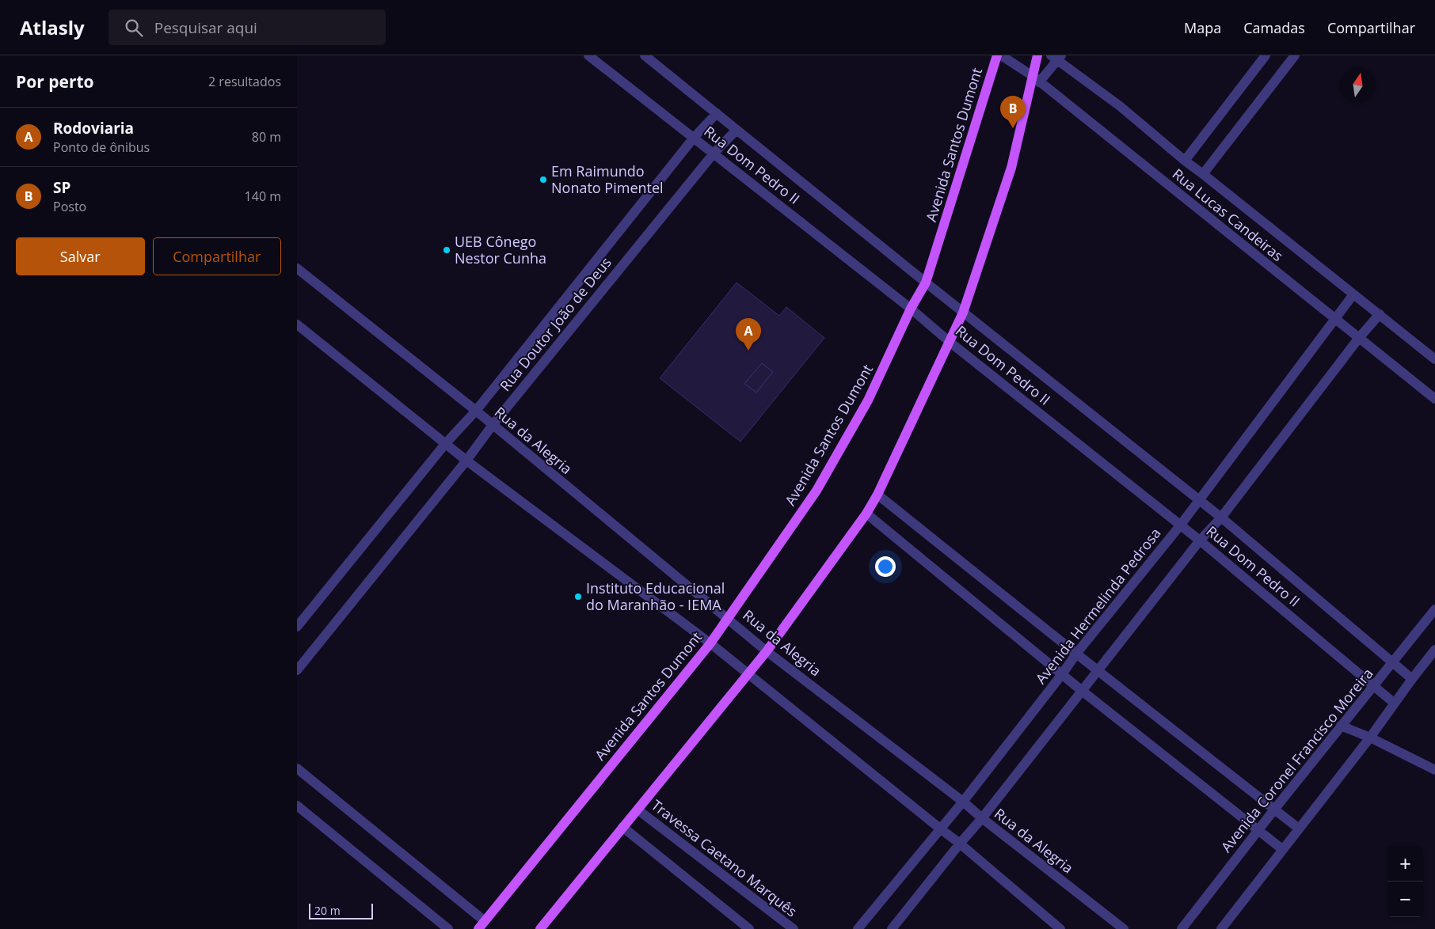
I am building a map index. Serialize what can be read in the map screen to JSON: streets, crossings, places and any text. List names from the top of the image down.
{
  "streets": {
    "main road": ["Avenida Santos Dumont"],
    "street": [
      "Rua Dom Pedro II",
      "Rua Lucas Candeiras",
      "Rua Doutor João de Deus",
      "Rua da Alegria",
      "Avenida Hermelinda Pedrosa",
      "Avenida Coronel Francisco Moreira",
      "Travessa Caetano Marquês"
    ]
  },
  "crossings": [
    ["Avenida Santos Dumont", "Rua Dom Pedro II"],
    ["Avenida Santos Dumont", "Rua da Alegria"],
    ["Rua Dom Pedro II", "Rua Doutor João de Deus"],
    ["Rua Dom Pedro II", "Avenida Hermelinda Pedrosa"],
    ["Rua Dom Pedro II", "Avenida Coronel Francisco Moreira"],
    ["Rua Lucas Candeiras", "Avenida Hermelinda Pedrosa"],
    ["Rua Doutor João de Deus", "Rua da Alegria"],
    ["Rua da Alegria", "Avenida Hermelinda Pedrosa"]
  ],
  "places": ["Em Raimundo Nonato Pimentel", "UEB Cônego Nestor Cunha", "Instituto Educacional do Maranhão - IEMA"],
  "scale_bar": "20 m",
  "north": "top",
  "page": {
    "header": "Atlasly",
    "search": "Pesquisar aqui",
    "nav": ["Mapa", "Camadas", "Compartilhar"],
    "heading": ["Por perto", "2 resultados"],
    "pins": ["B", "A"],
    "list": [
      {
        "mark": "A",
        "name": "Rodoviaria",
        "note": "Ponto de ônibus",
        "value": "80 m"
      },
      {
        "mark": "B",
        "name": "SP",
        "note": "Posto",
        "value": "140 m"
      }
    ],
    "buttons": ["Salvar", "Compartilhar"],
    "map_buttons": ["+", "−"],
    "scale": "20 m"
  }
}
